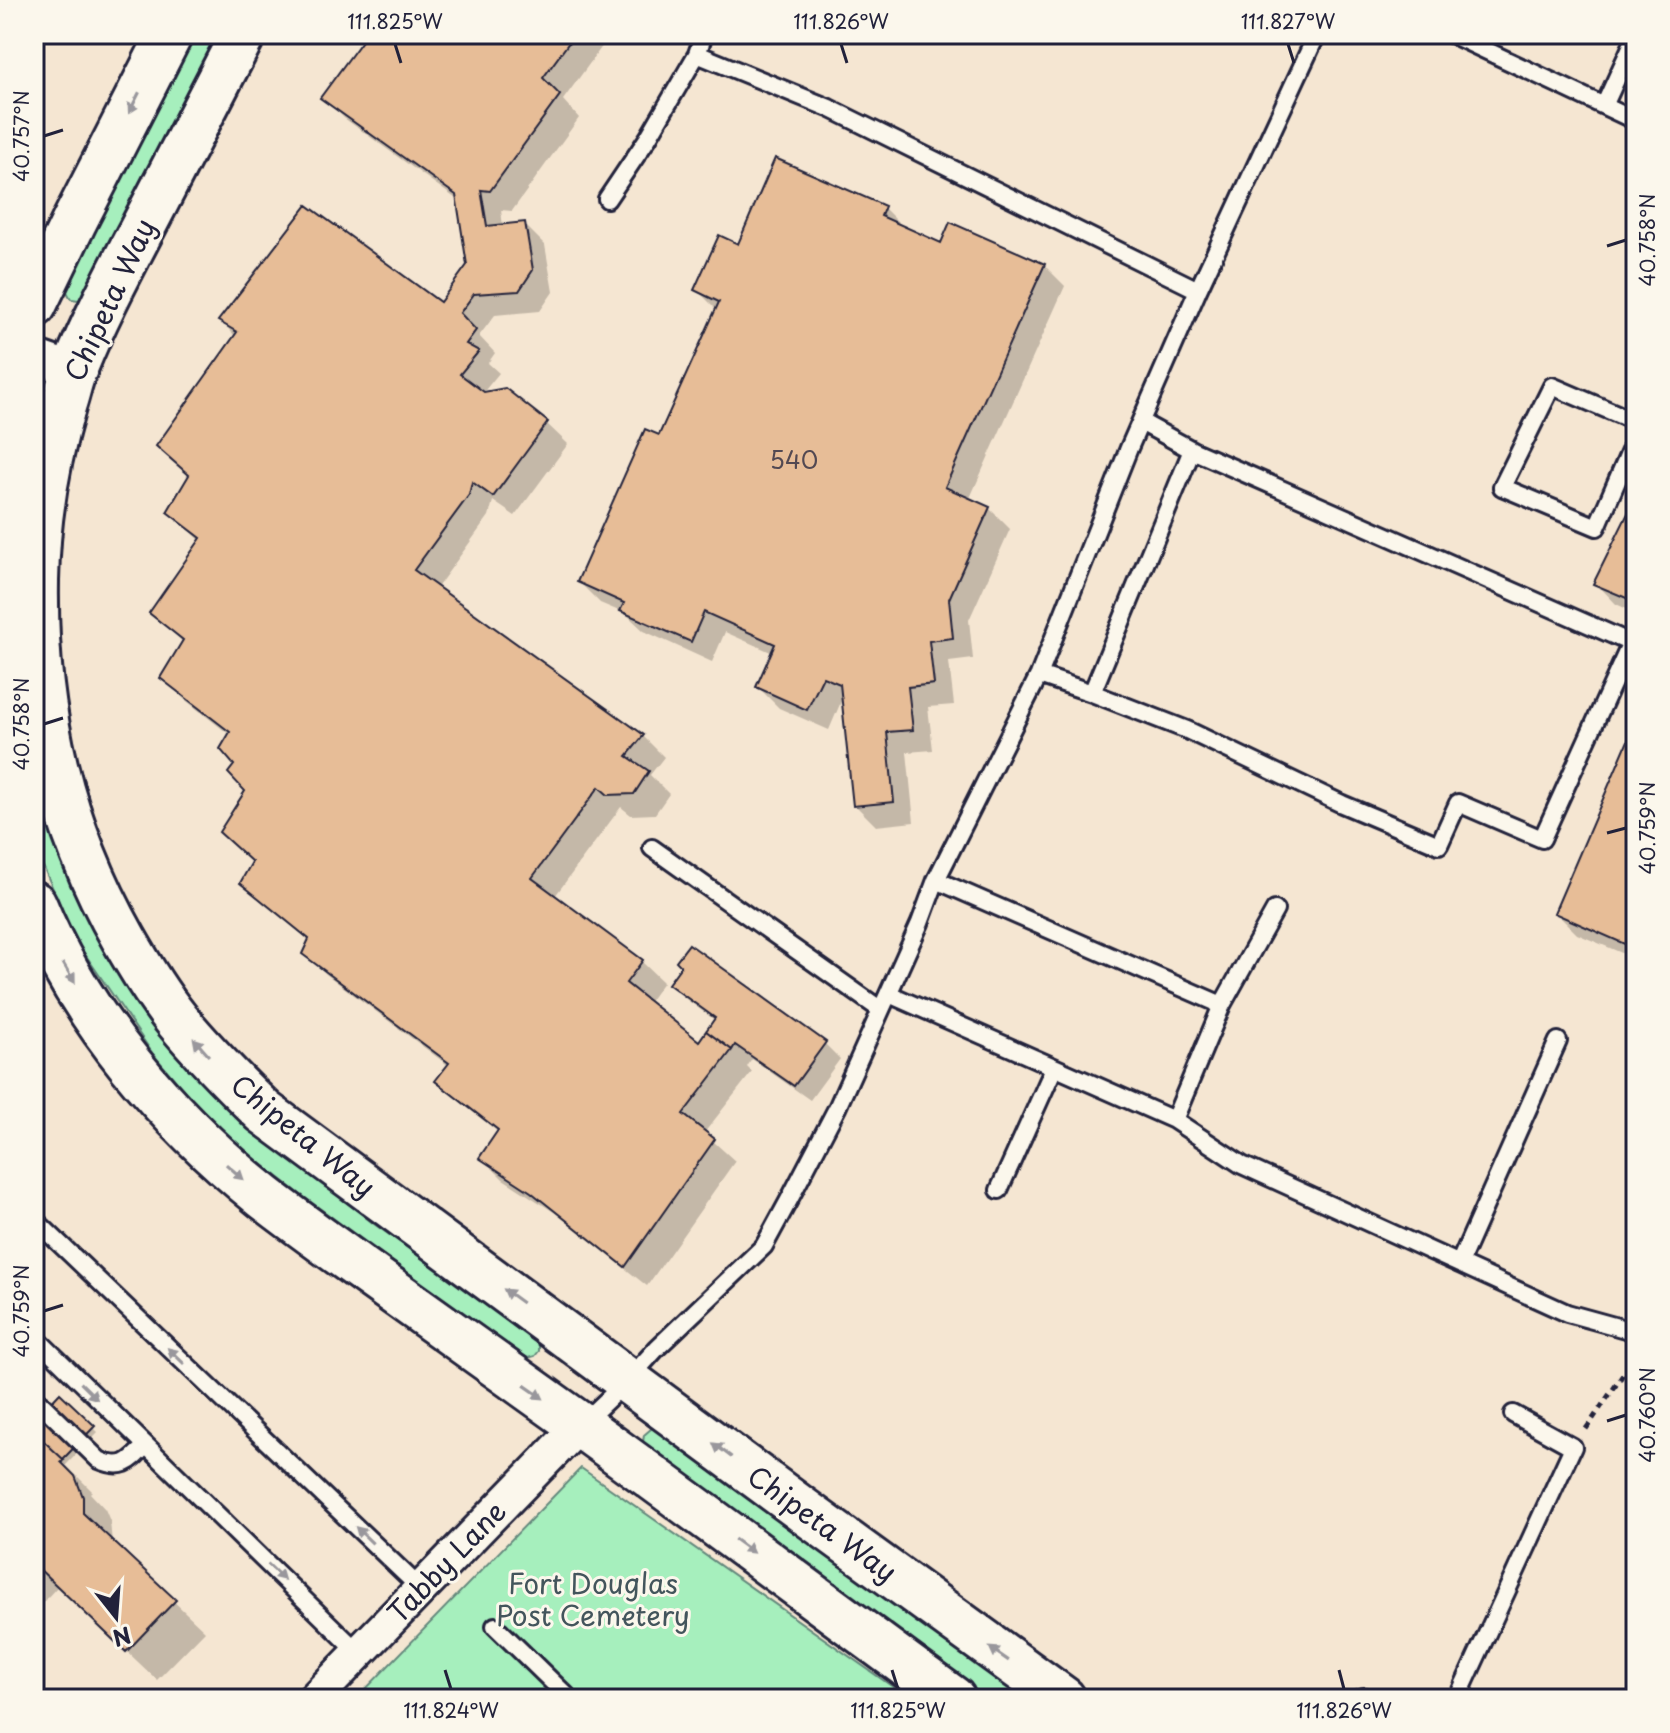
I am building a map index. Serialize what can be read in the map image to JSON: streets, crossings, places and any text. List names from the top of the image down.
{
  "streets": {
    "street": ["Chipeta Way", "Tabby Lane"]
  },
  "parks": ["Fort Douglas Post Cemetery"],
  "house_numbers": ["540"],
  "north": "bottom",
  "coordinates": [
    "111.825°W",
    "111.826°W",
    "111.827°W",
    "40.757°N",
    "40.758°N",
    "40.759°N",
    "40.760°N",
    "111.824°W"
  ]
}
